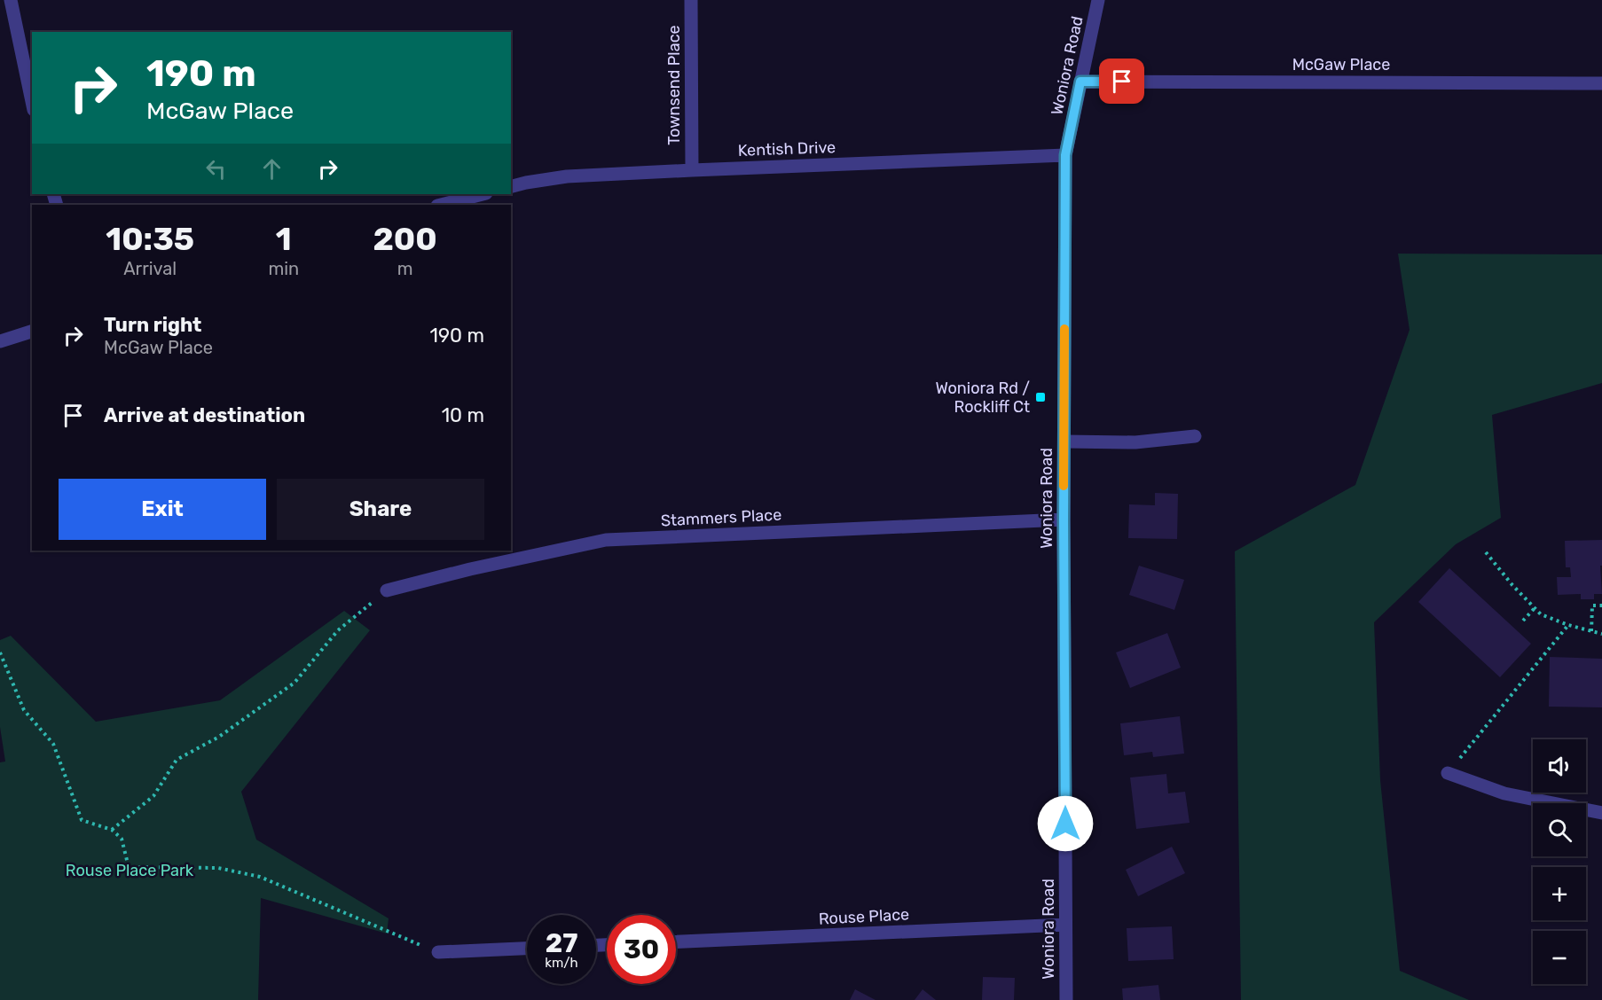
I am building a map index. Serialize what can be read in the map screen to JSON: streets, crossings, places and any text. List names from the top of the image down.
{
  "streets": {
    "street": [
      "McGaw Place",
      "Woniora Road",
      "Townsend Place",
      "Kentish Drive",
      "Stammers Place",
      "Rouse Place"
    ]
  },
  "crossings": [
    ["McGaw Place", "Woniora Road"],
    ["Woniora Road", "Kentish Drive"],
    ["Woniora Road", "Stammers Place"],
    ["Woniora Road", "Rouse Place"],
    ["Townsend Place", "Kentish Drive"]
  ],
  "parks": ["Rouse Place Park"],
  "places": {
    "transit": ["Woniora Rd / Rockliff Ct"]
  },
  "page": {
    "turn": ["190 m", "McGaw Place"],
    "eta": [
      "10:35",
      "Arrival",
      "1",
      "min",
      "200",
      "m"
    ],
    "list": [
      {
        "name": "Turn right",
        "note": "McGaw Place",
        "value": "190 m"
      },
      {
        "name": "Arrive at destination",
        "value": "10 m"
      }
    ],
    "buttons": ["Exit", "Share"],
    "map_buttons": ["+", "−"],
    "speed": "27 km/h",
    "limit": "30"
  }
}
